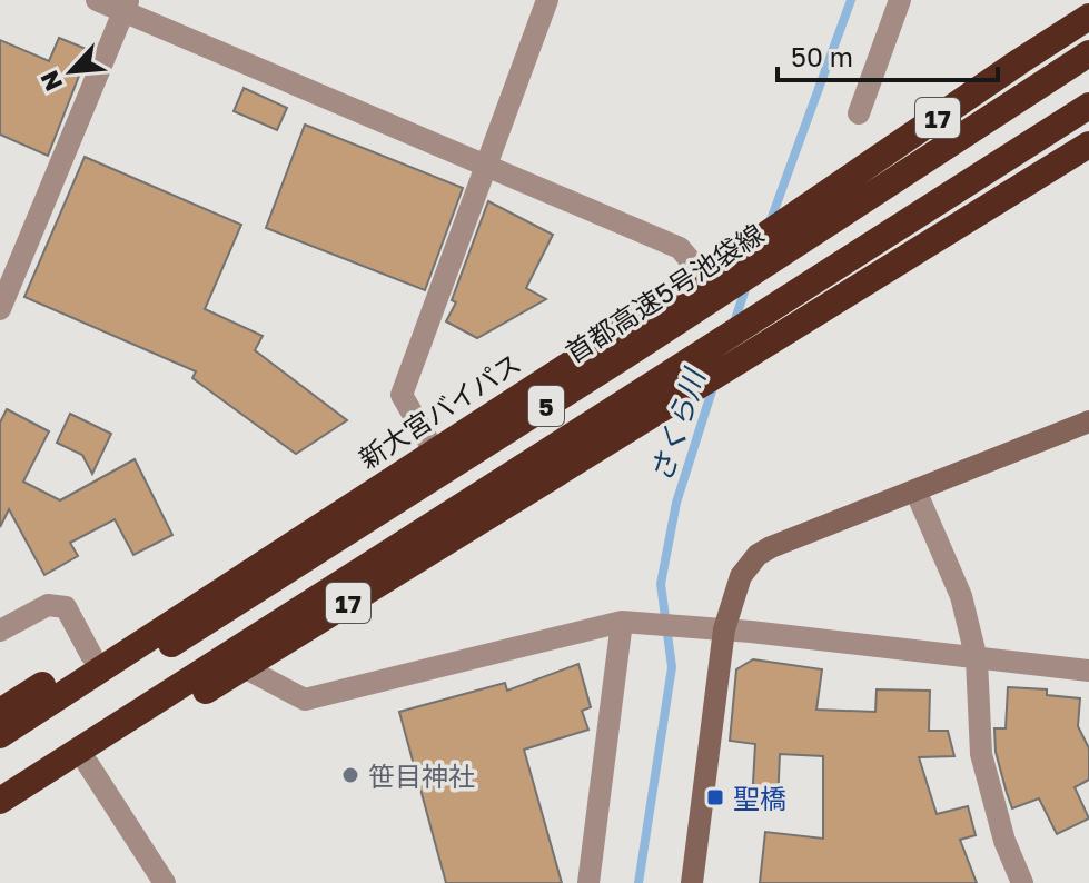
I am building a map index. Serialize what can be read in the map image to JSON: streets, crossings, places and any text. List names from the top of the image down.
{
  "streets": {
    "highway": [
      "17",
      "首都高速5号池袋線",
      "5",
      "新大宮バイパス"
    ]
  },
  "crossings": [
    ["17", "新大宮バイパス"]
  ],
  "water": ["さくら川"],
  "places": {
    "other": ["笹目神社"],
    "transit": ["聖橋"]
  },
  "scale_bar": "50 m",
  "north": "bottom left"
}
